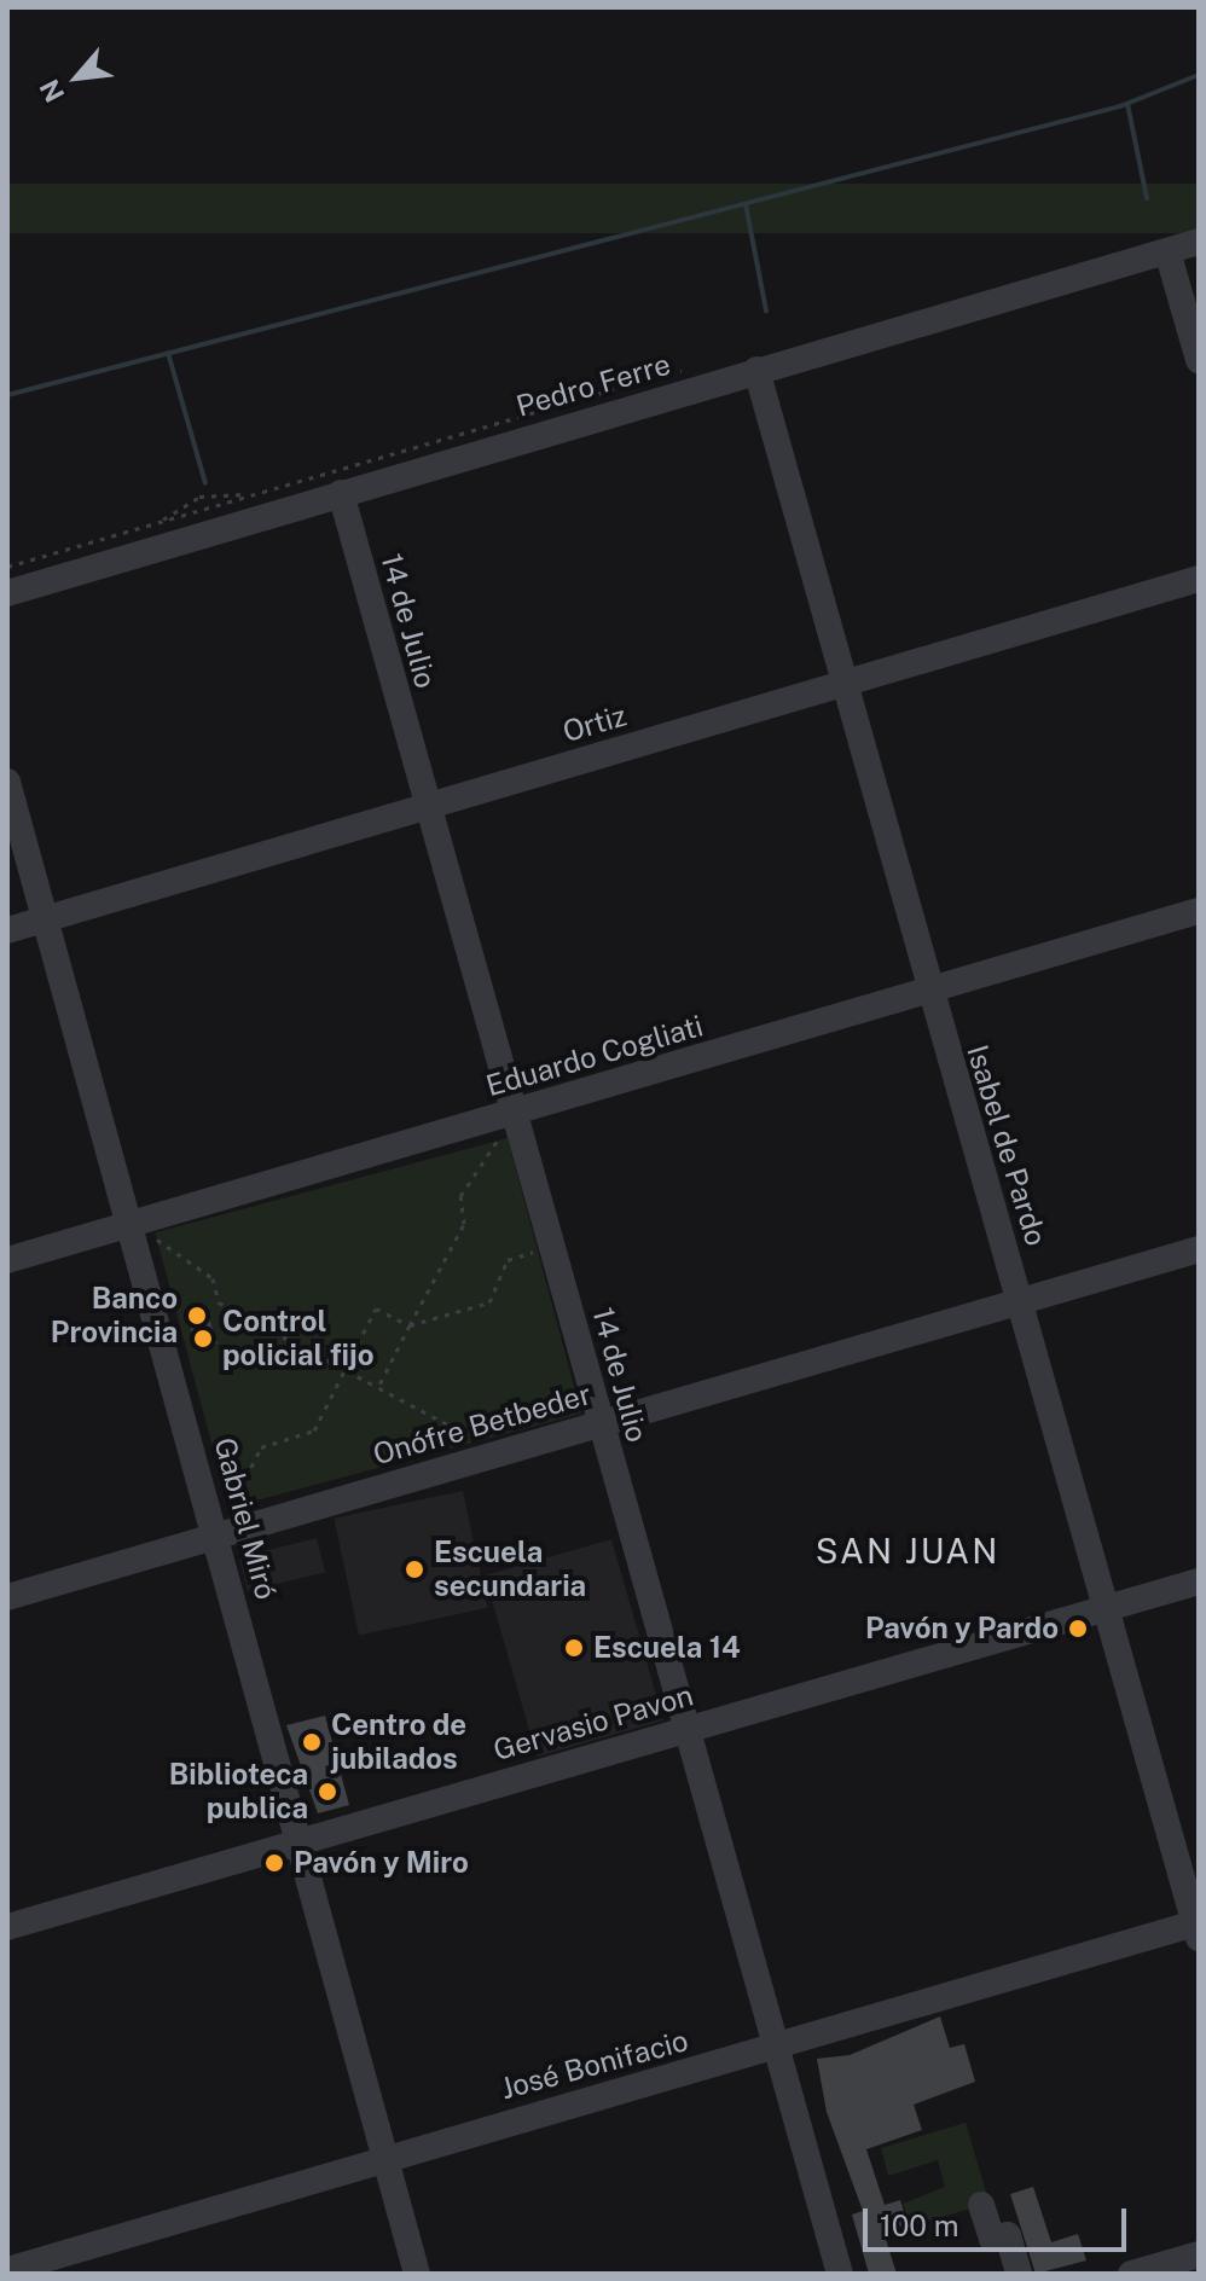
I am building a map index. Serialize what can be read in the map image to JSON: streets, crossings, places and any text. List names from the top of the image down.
{
  "streets": {
    "street": [
      "Pedro Ferre",
      "14 de Julio",
      "Ortiz",
      "Eduardo Cogliati",
      "Isabel de Pardo",
      "Onófre Betbeder",
      "Gabriel Miró",
      "Gervasio Pavon",
      "José Bonifacio"
    ]
  },
  "crossings": [
    ["Pedro Ferre", "14 de Julio"],
    ["Pedro Ferre", "Isabel de Pardo"],
    ["14 de Julio", "Ortiz"],
    ["14 de Julio", "Eduardo Cogliati"],
    ["14 de Julio", "Onófre Betbeder"],
    ["14 de Julio", "Gervasio Pavon"],
    ["14 de Julio", "José Bonifacio"],
    ["Ortiz", "Isabel de Pardo"],
    ["Ortiz", "Gabriel Miró"],
    ["Eduardo Cogliati", "Isabel de Pardo"],
    ["Eduardo Cogliati", "Gabriel Miró"],
    ["Isabel de Pardo", "Onófre Betbeder"],
    ["Isabel de Pardo", "Gervasio Pavon"],
    ["Isabel de Pardo", "José Bonifacio"],
    ["Onófre Betbeder", "Gabriel Miró"],
    ["Gabriel Miró", "Gervasio Pavon"],
    ["Gabriel Miró", "José Bonifacio"]
  ],
  "districts": ["SAN JUAN"],
  "places": [
    "Banco Provincia",
    "Control policial fijo",
    "Escuela secundaria",
    "Pavón y Pardo",
    "Escuela 14",
    "Centro de jubilados",
    "Biblioteca publica",
    "Pavón y Miro"
  ],
  "scale_bar": "100 m",
  "north": "bottom left"
}
